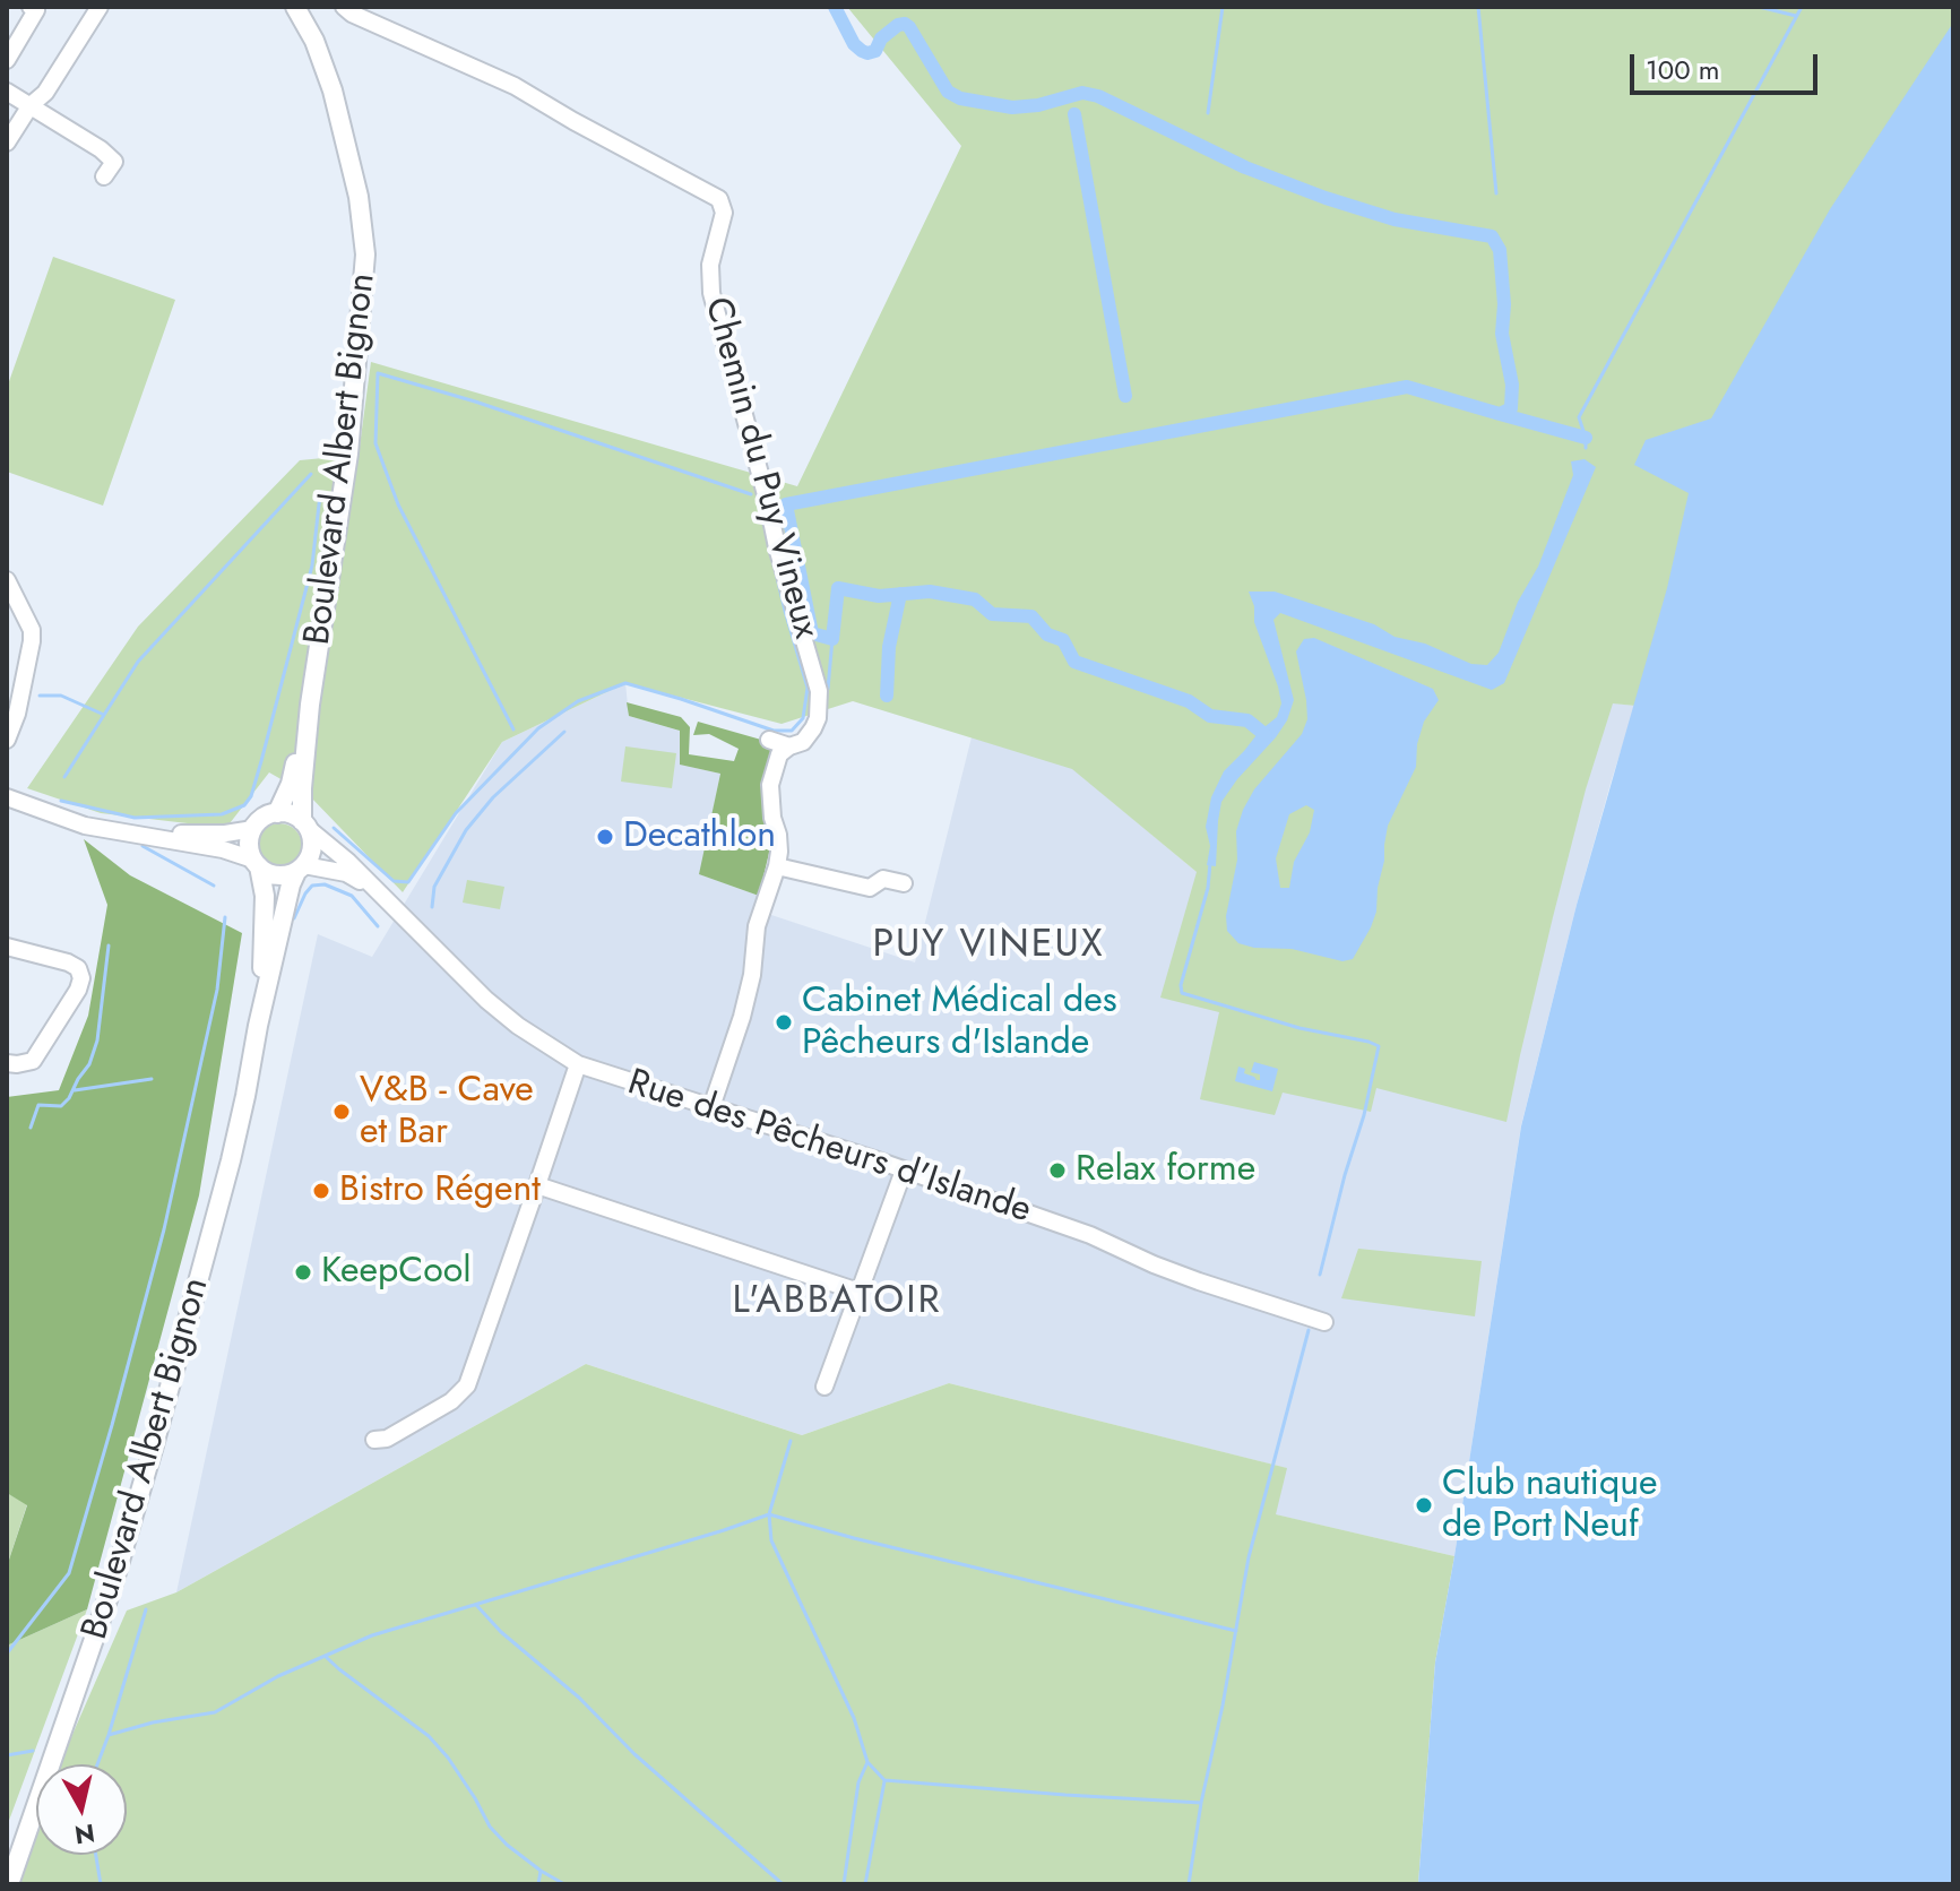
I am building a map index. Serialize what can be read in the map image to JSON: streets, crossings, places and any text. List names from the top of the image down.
{
  "streets": {
    "main road": ["Boulevard Albert Bignon"],
    "street": ["Chemin du Puy Vineux", "Rue des Pêcheurs d'Islande"]
  },
  "crossings": [
    ["Boulevard Albert Bignon", "Rue des Pêcheurs d'Islande"]
  ],
  "districts": ["PUY VINEUX", "L'ABBATOIR"],
  "places": [
    "Decathlon",
    "Cabinet Médical des Pêcheurs d'Islande",
    "V&B - Cave et Bar",
    "Relax forme",
    "Bistro Régent",
    "KeepCool",
    "Club nautique de Port Neuf"
  ],
  "scale_bar": "100 m",
  "north": "bottom"
}
